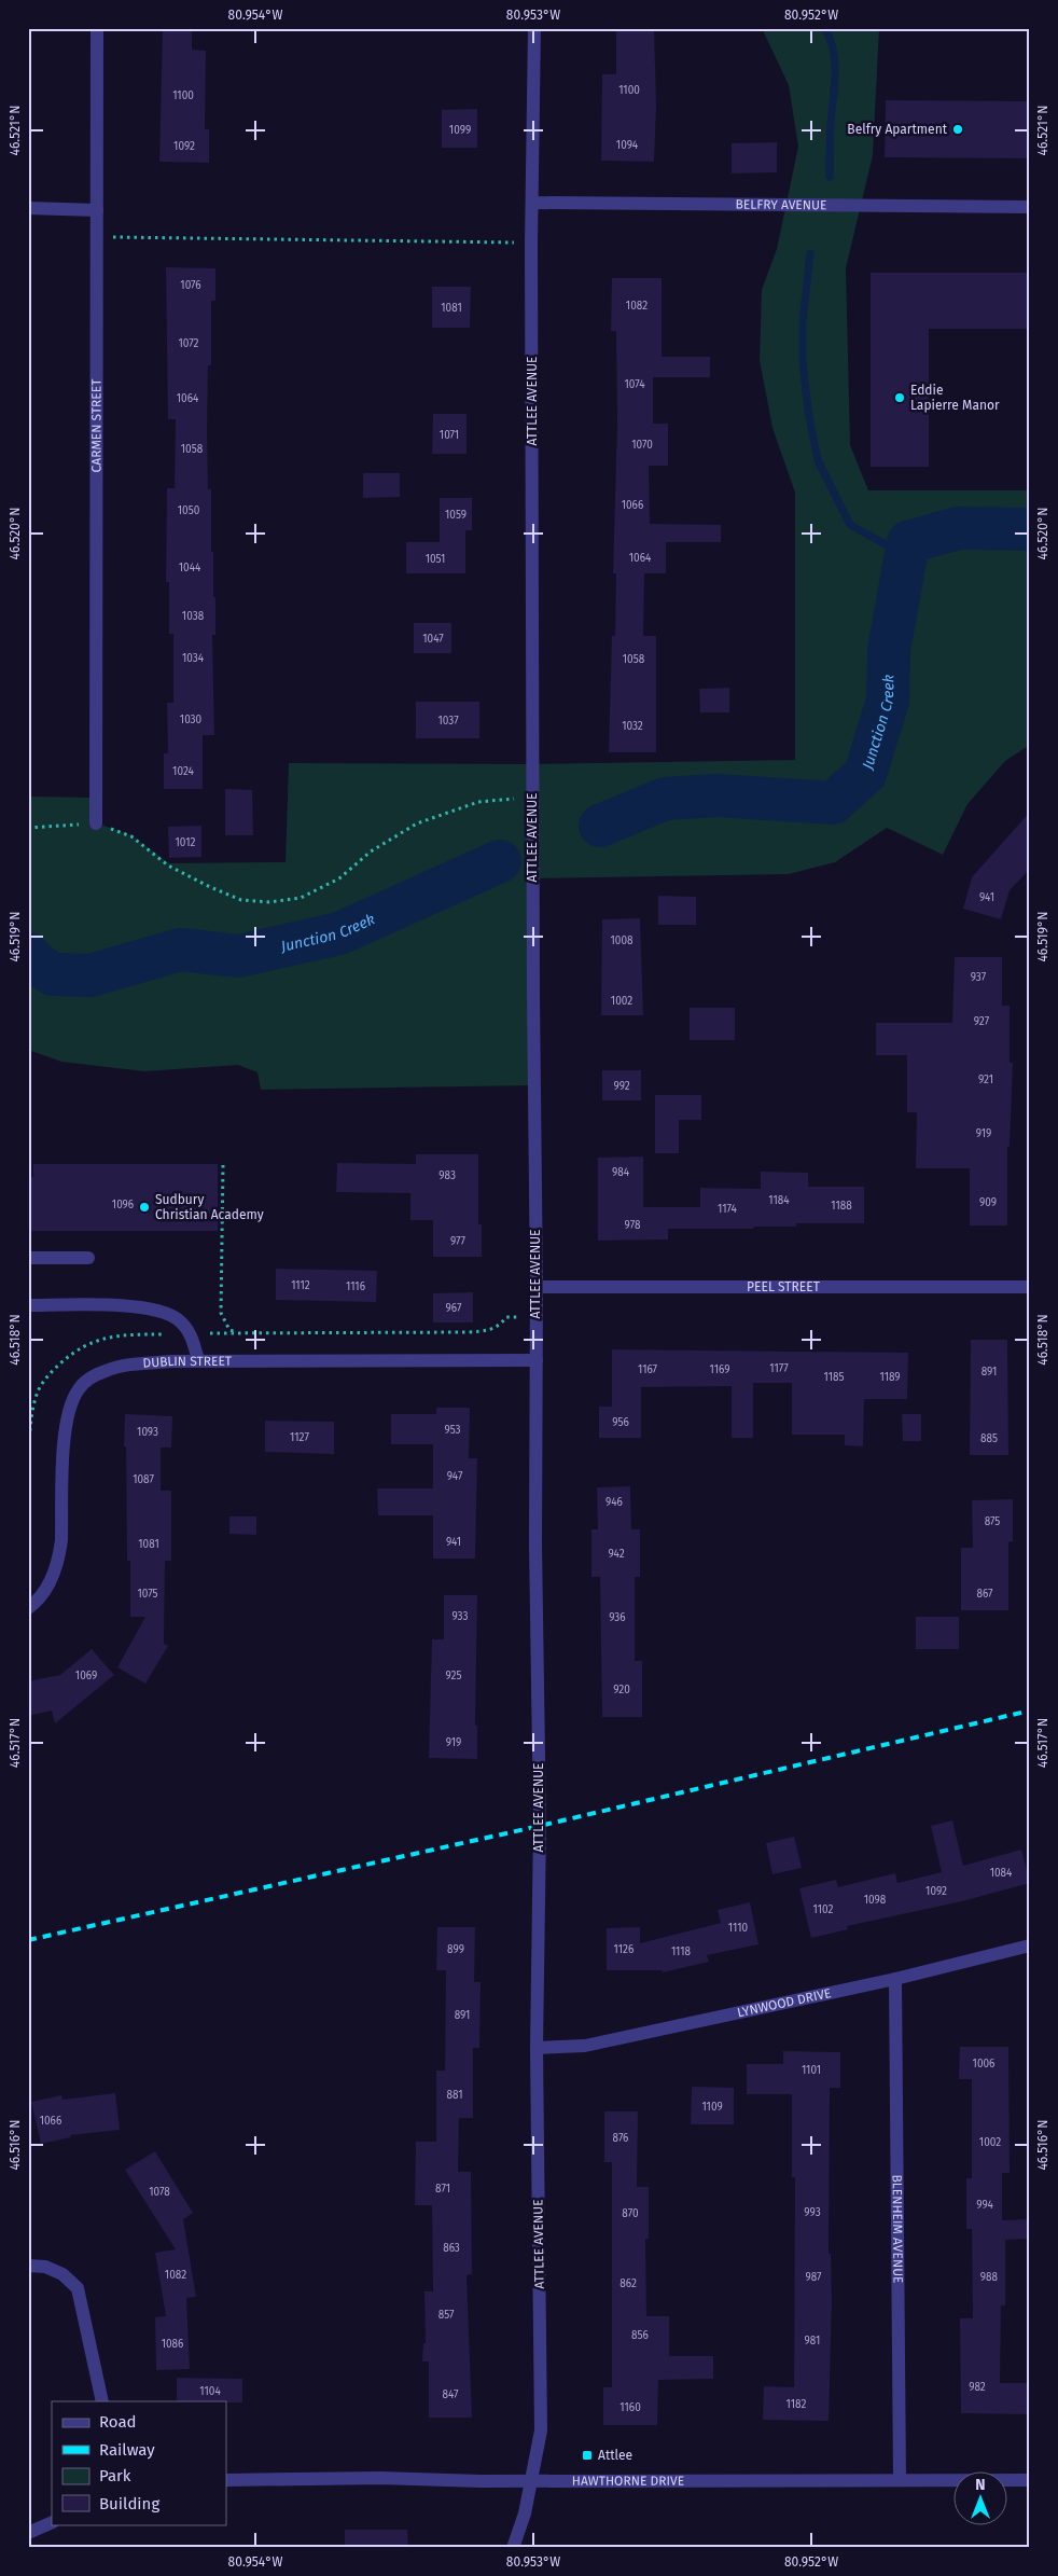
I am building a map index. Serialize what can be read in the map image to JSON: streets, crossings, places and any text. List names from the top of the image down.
{
  "streets": {
    "street": [
      "BELFRY AVENUE",
      "ATTLEE AVENUE",
      "CARMEN STREET",
      "PEEL STREET",
      "DUBLIN STREET",
      "LYNWOOD DRIVE",
      "BLENHEIM AVENUE",
      "HAWTHORNE DRIVE"
    ]
  },
  "crossings": [
    ["BELFRY AVENUE", "ATTLEE AVENUE"],
    ["ATTLEE AVENUE", "PEEL STREET"],
    ["ATTLEE AVENUE", "DUBLIN STREET"],
    ["ATTLEE AVENUE", "LYNWOOD DRIVE"],
    ["ATTLEE AVENUE", "HAWTHORNE DRIVE"],
    ["LYNWOOD DRIVE", "BLENHEIM AVENUE"],
    ["BLENHEIM AVENUE", "HAWTHORNE DRIVE"]
  ],
  "water": ["Junction Creek"],
  "places": {
    "other": ["Belfry Apartment", "Eddie Lapierre Manor", "Sudbury Christian Academy"],
    "transit": ["Attlee"]
  },
  "house_numbers": [
    "1100",
    "1100",
    "1099",
    "1094",
    "1092",
    "1076",
    "1082",
    "1081",
    "1072",
    "1074",
    "1064",
    "1071",
    "1070",
    "1058",
    "1066",
    "1050",
    "1059",
    "1064",
    "1051",
    "1044",
    "1038",
    "1047",
    "1034",
    "1058",
    "1030",
    "1037",
    "1032",
    "1024",
    "1012",
    "941",
    "1008",
    "937",
    "1002",
    "927",
    "921",
    "992",
    "919",
    "984",
    "983",
    "1184",
    "909",
    "1096",
    "1188",
    "1174",
    "978",
    "977",
    "1112",
    "1116",
    "967",
    "1177",
    "1167",
    "1169",
    "891",
    "1185",
    "1189",
    "956",
    "953",
    "1093",
    "1127",
    "885",
    "947",
    "1087",
    "946",
    "875",
    "941",
    "1081",
    "942",
    "1075",
    "867",
    "933",
    "936",
    "1069",
    "925",
    "920",
    "919",
    "1084",
    "1092",
    "1098",
    "1102",
    "1110",
    "899",
    "1126",
    "1118",
    "891",
    "1006",
    "1101",
    "881",
    "1109",
    "1066",
    "876",
    "1002",
    "871",
    "1078",
    "994",
    "993",
    "870",
    "863",
    "1082",
    "987",
    "988",
    "862",
    "857",
    "856",
    "981",
    "1086",
    "982",
    "1104",
    "847",
    "1182",
    "1160"
  ],
  "legend": [
    "Road",
    "Railway",
    "Park",
    "Building"
  ],
  "north": "top",
  "coordinates": [
    "80.954°W",
    "80.953°W",
    "80.952°W",
    "46.521°N",
    "46.520°N",
    "46.519°N",
    "46.518°N",
    "46.517°N",
    "46.516°N"
  ]
}
